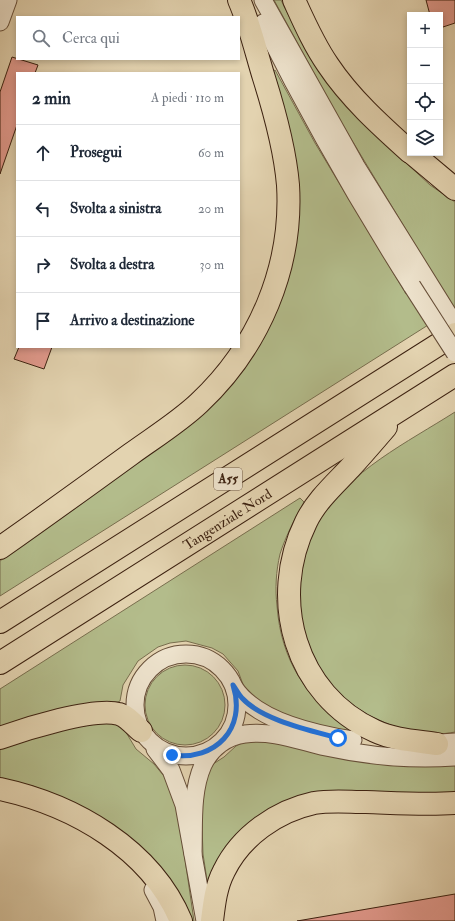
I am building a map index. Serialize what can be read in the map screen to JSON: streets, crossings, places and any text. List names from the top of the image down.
{
  "streets": {
    "highway": ["A55", "Tangenziale Nord"]
  },
  "page": {
    "map_buttons": ["+", "−"],
    "search": "Cerca qui",
    "heading": ["2 min", "A piedi · 110 m"],
    "list": [
      ["Prosegui", "60 m"],
      ["Svolta a sinistra", "20 m"],
      ["Svolta a destra", "30 m"],
      "Arrivo a destinazione"
    ]
  }
}
